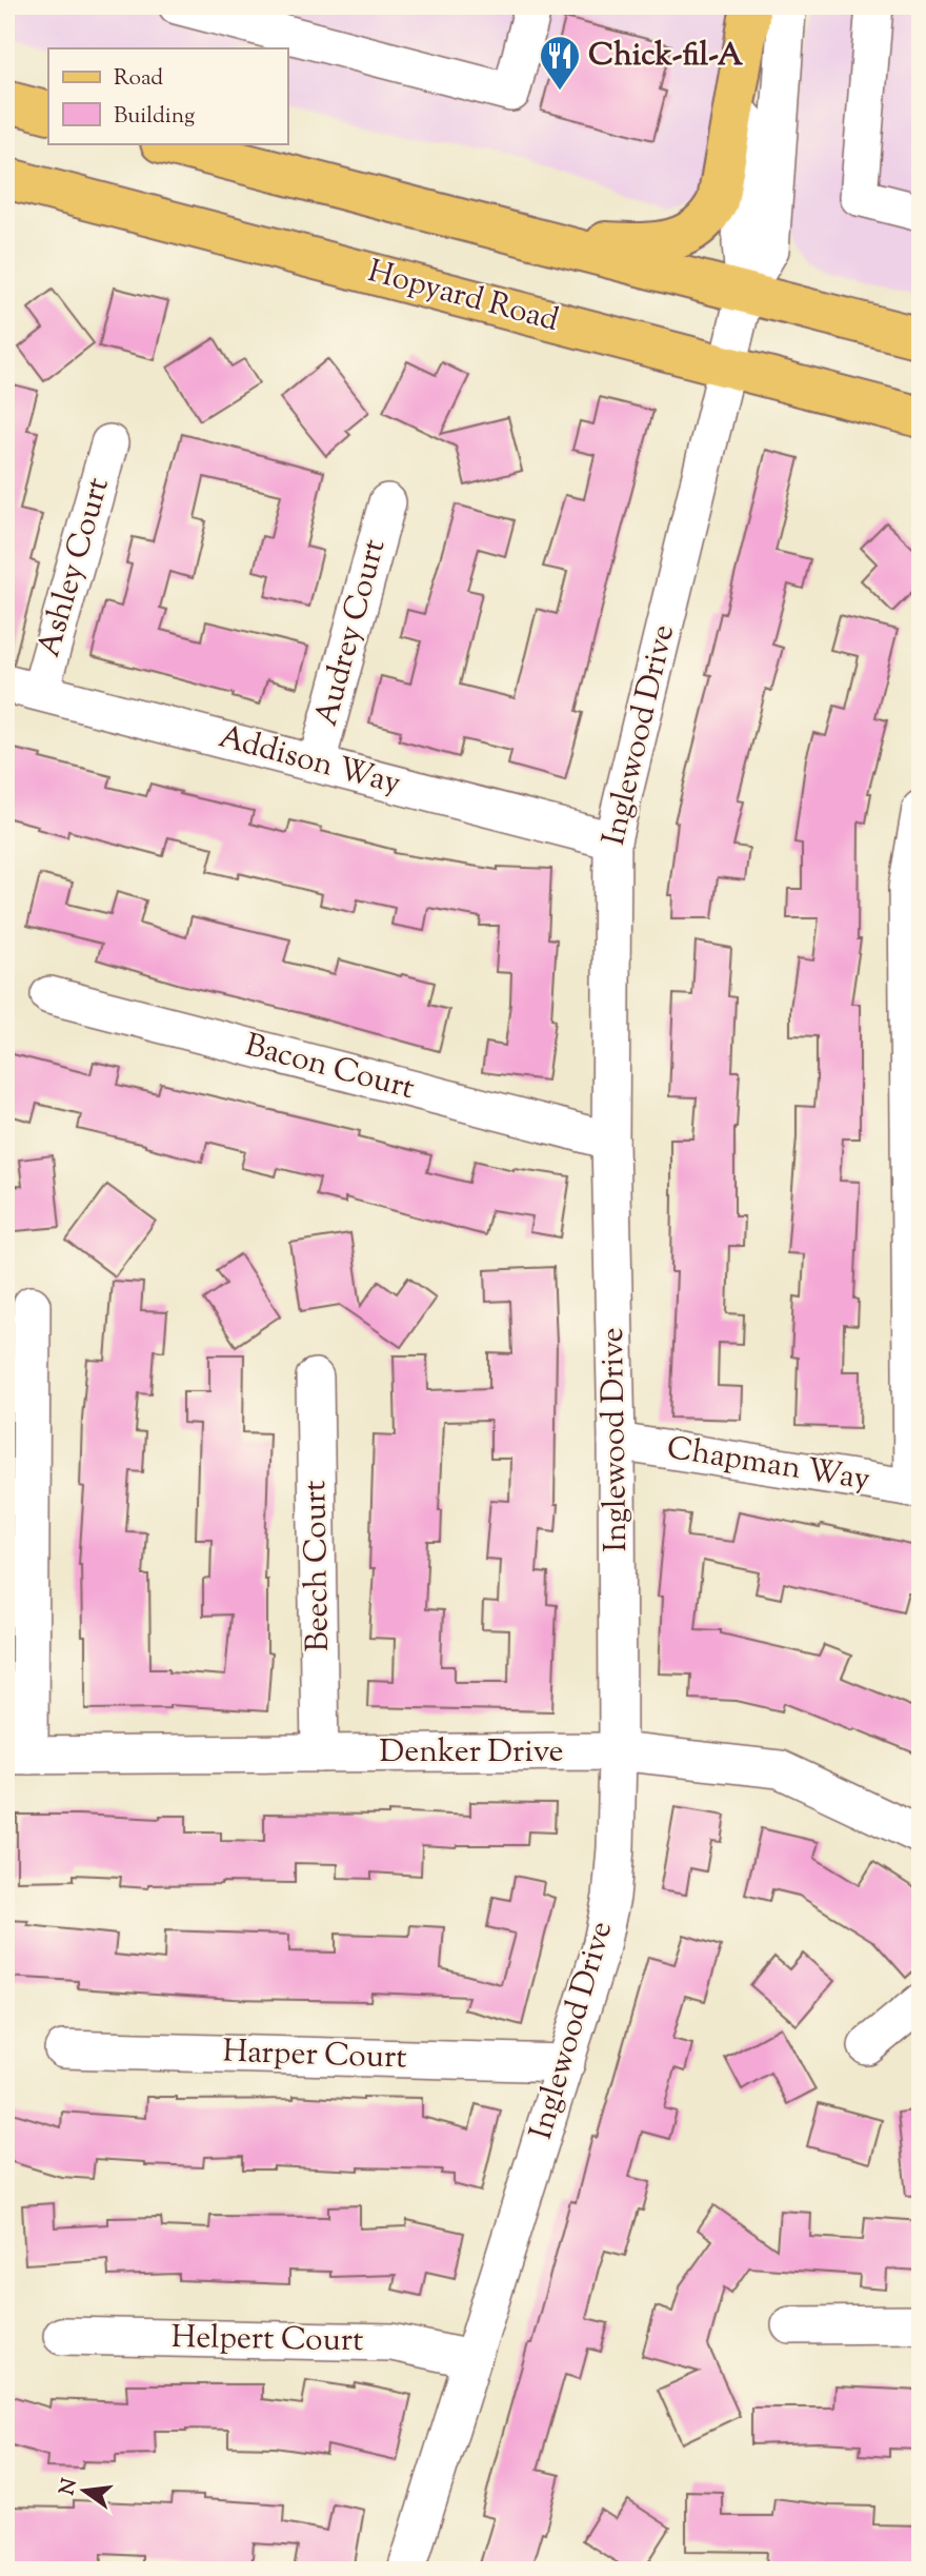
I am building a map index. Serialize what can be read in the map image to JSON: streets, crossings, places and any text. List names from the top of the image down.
{
  "streets": {
    "main road": ["Hopyard Road"],
    "street": [
      "Ashley Court",
      "Audrey Court",
      "Inglewood Drive",
      "Addison Way",
      "Bacon Court",
      "Chapman Way",
      "Beech Court",
      "Denker Drive",
      "Harper Court",
      "Helpert Court"
    ]
  },
  "crossings": [
    ["Hopyard Road", "Inglewood Drive"],
    ["Ashley Court", "Addison Way"],
    ["Audrey Court", "Addison Way"],
    ["Inglewood Drive", "Addison Way"],
    ["Inglewood Drive", "Bacon Court"],
    ["Inglewood Drive", "Chapman Way"],
    ["Inglewood Drive", "Denker Drive"],
    ["Inglewood Drive", "Harper Court"],
    ["Inglewood Drive", "Helpert Court"],
    ["Beech Court", "Denker Drive"]
  ],
  "places": {
    "restaurant": ["Chick-fil-A"]
  },
  "legend": ["Road", "Building"],
  "north": "left"
}
